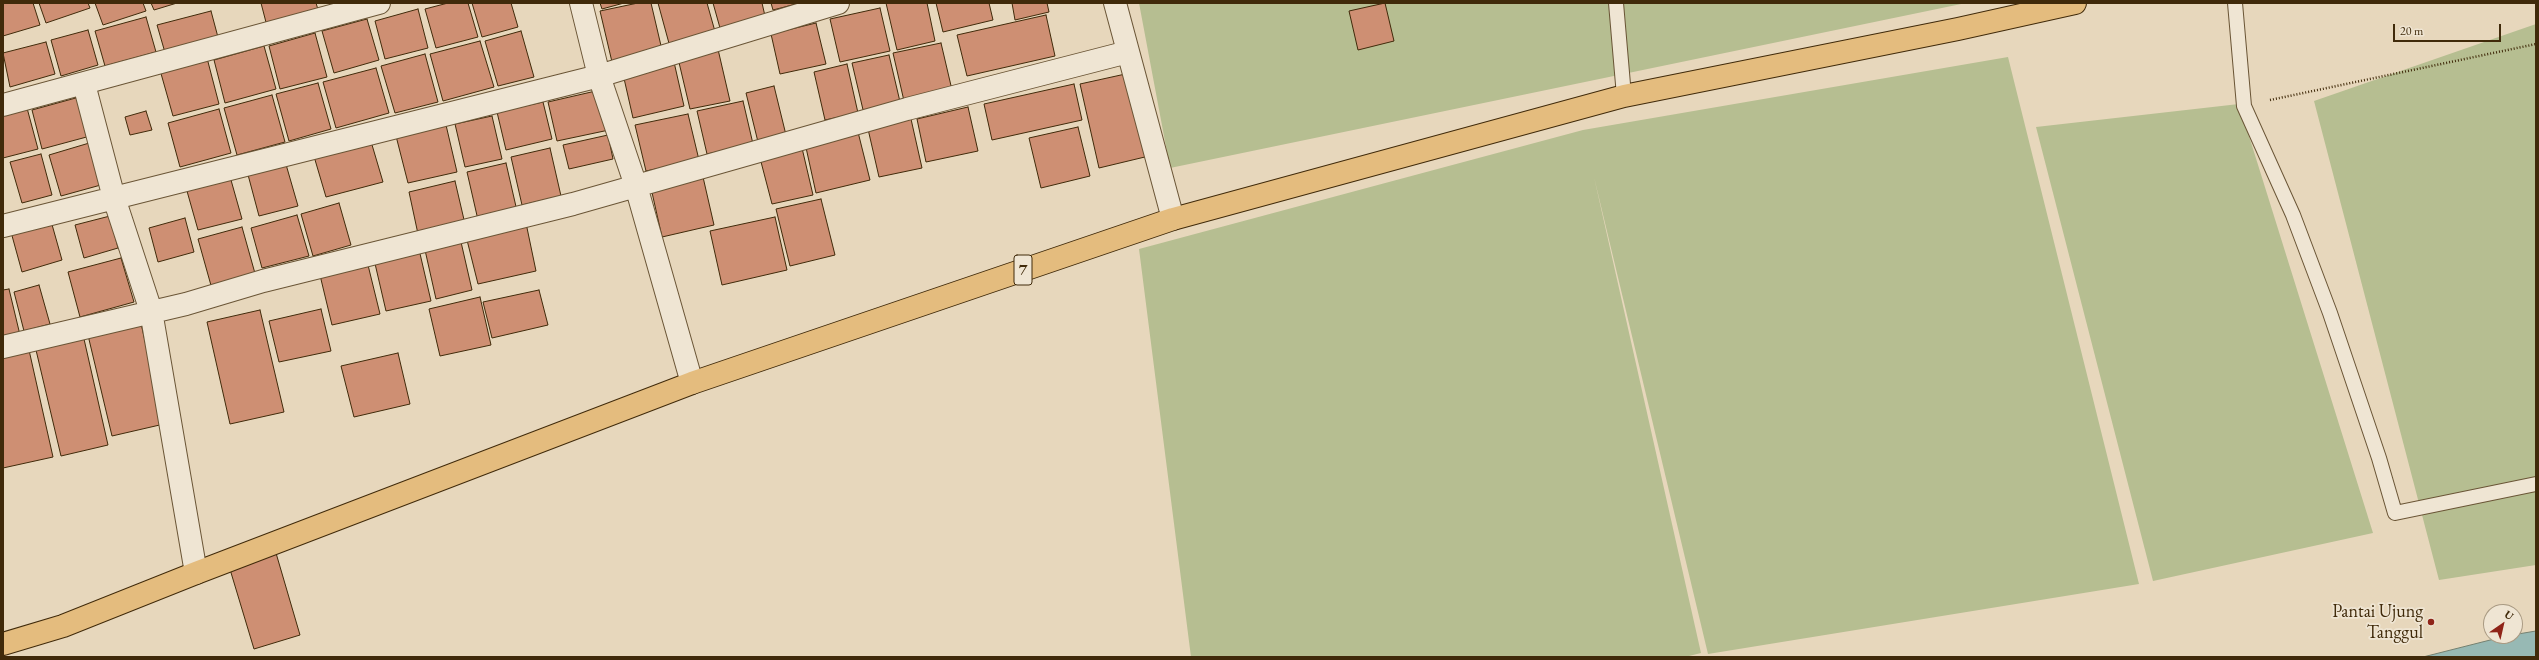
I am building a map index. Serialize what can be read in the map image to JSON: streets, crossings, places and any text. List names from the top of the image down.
{
  "streets": {
    "highway": ["7"]
  },
  "places": ["Pantai Ujung Tanggul"],
  "scale_bar": "20 m",
  "north": "top right"
}
